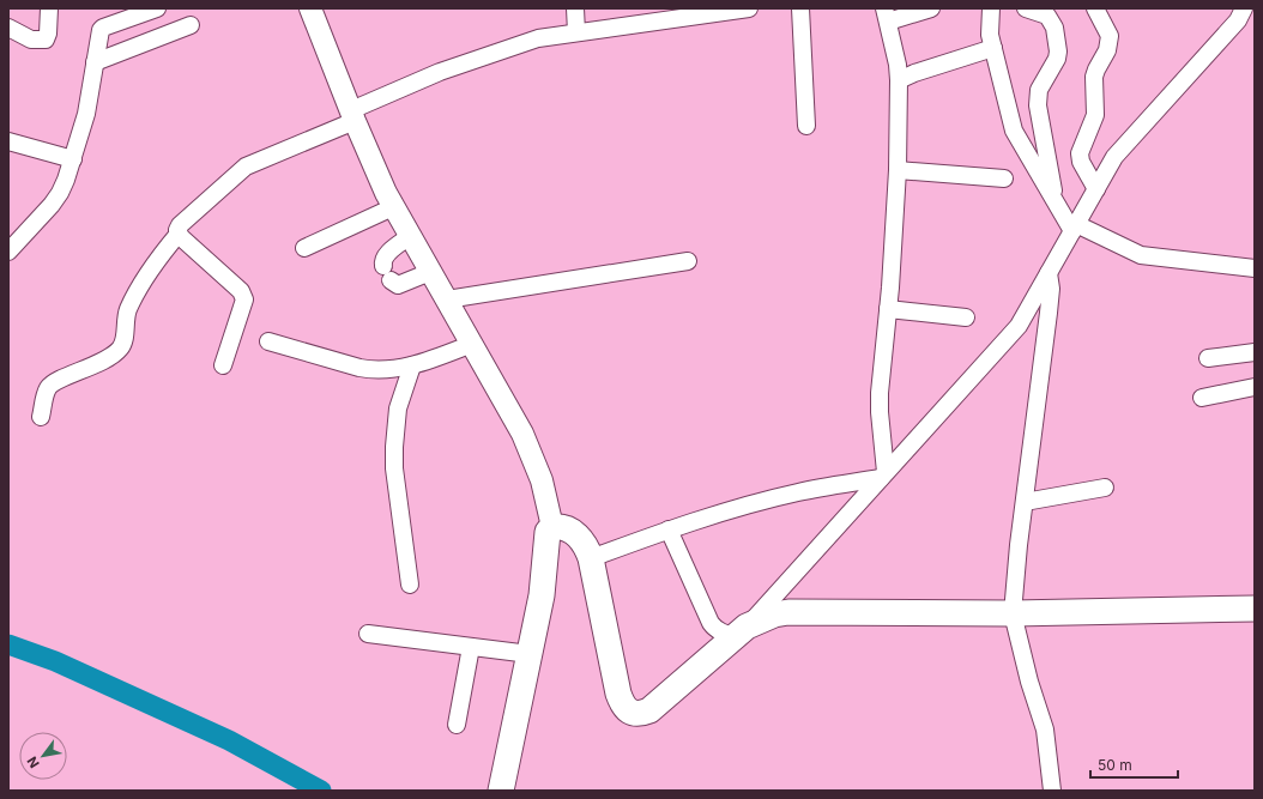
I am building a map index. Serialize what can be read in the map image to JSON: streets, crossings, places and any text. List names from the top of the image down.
{
  "scale_bar": "50 m",
  "north": "bottom left"
}
